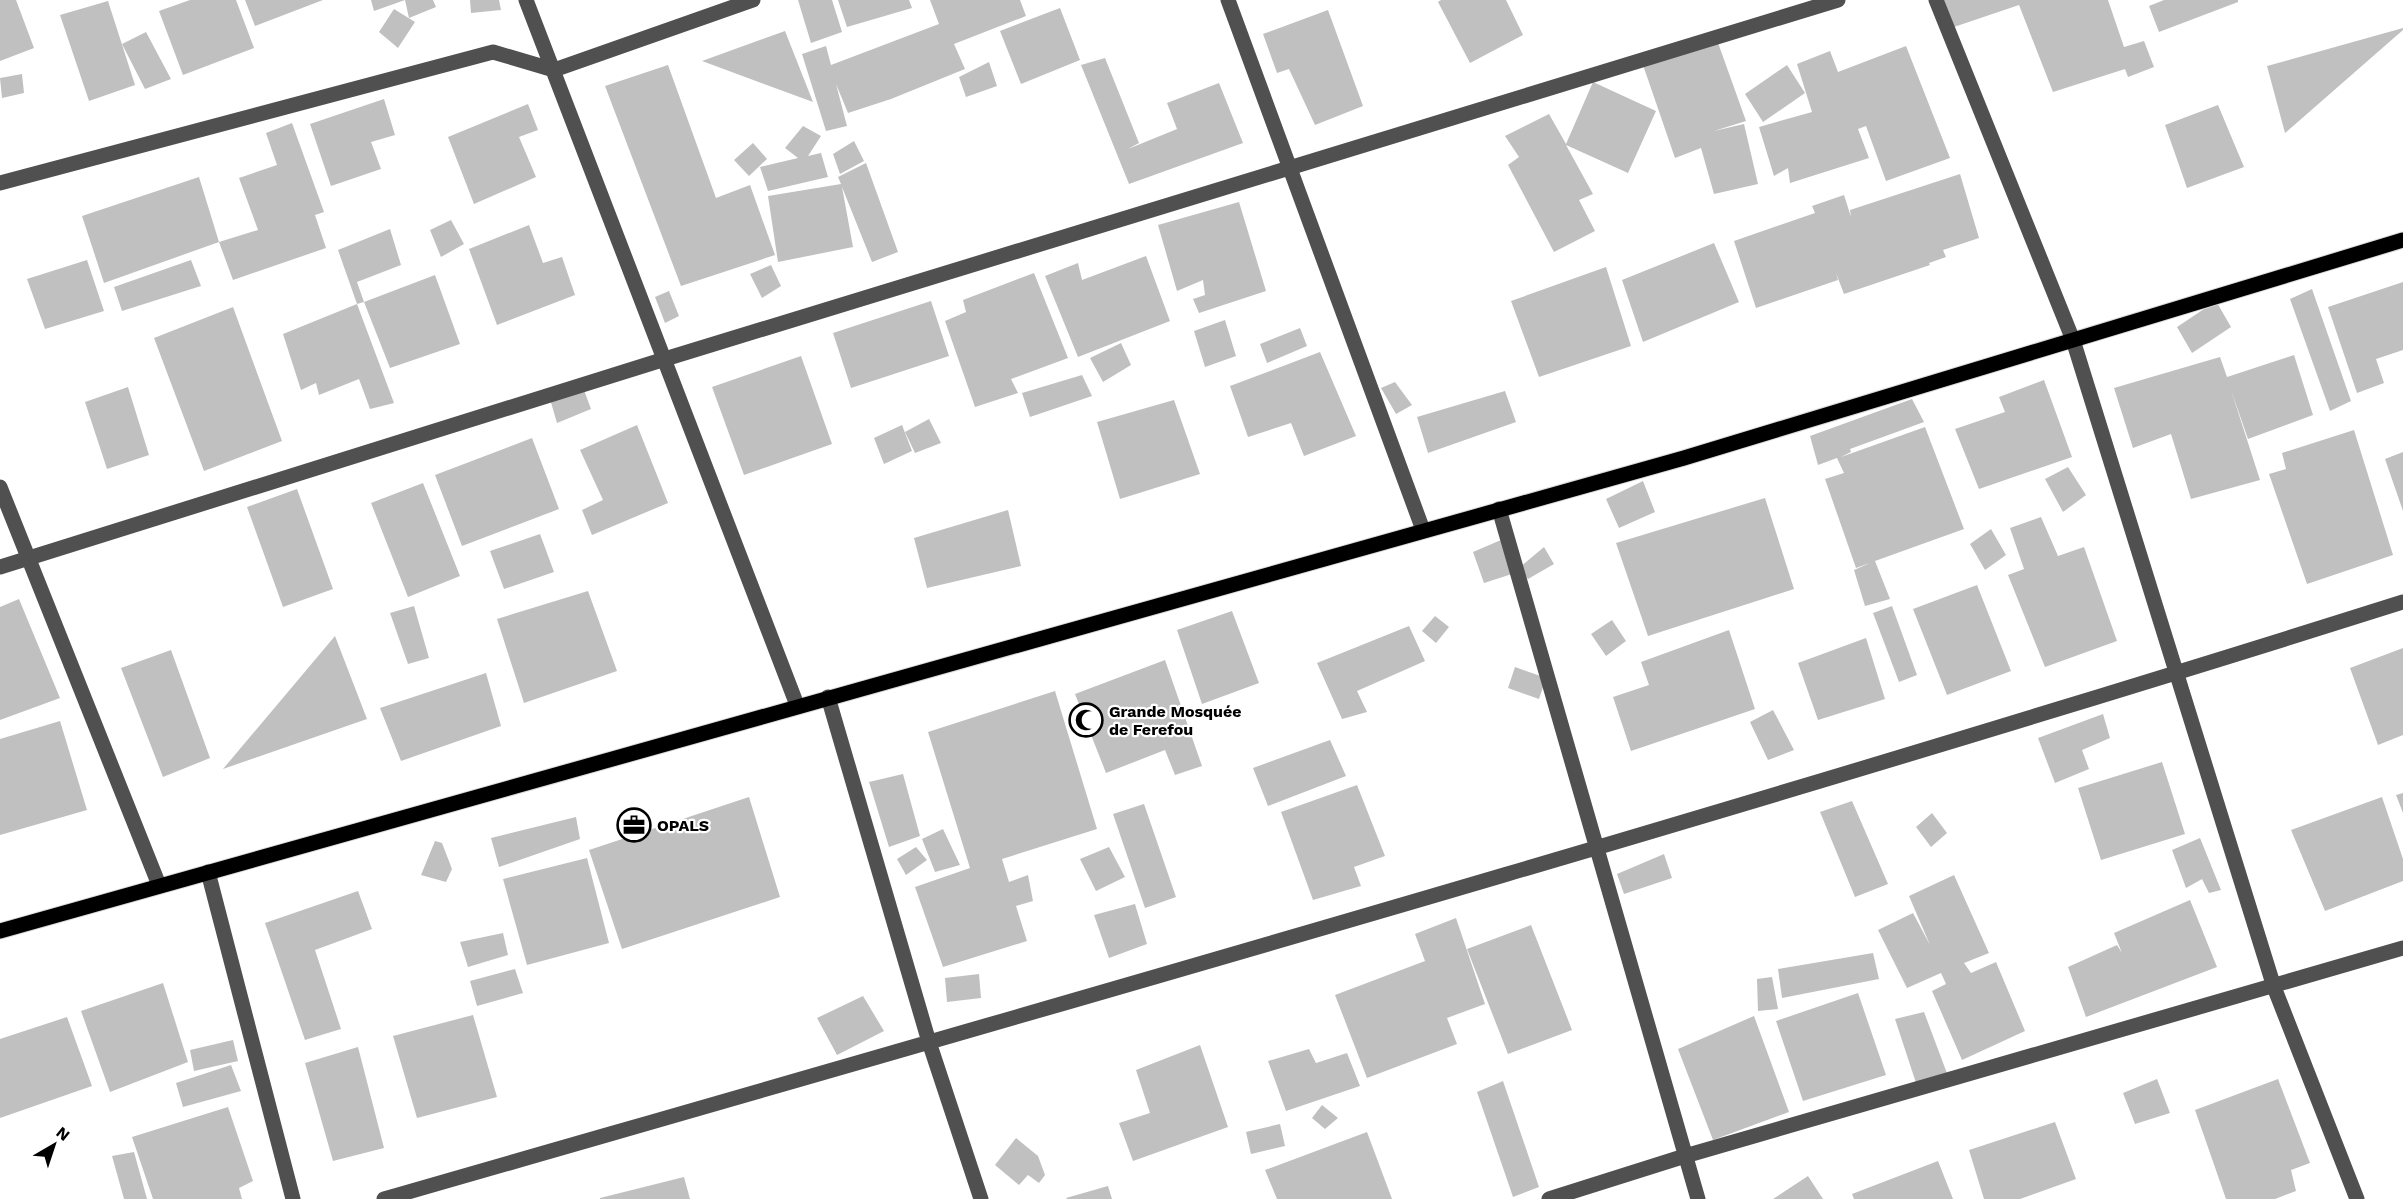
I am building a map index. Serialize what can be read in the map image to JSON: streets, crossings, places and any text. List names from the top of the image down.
{
  "places": {
    "mosque": ["Grande Mosquée de Ferefou"],
    "office": ["OPALS"]
  },
  "north": "top right"
}
